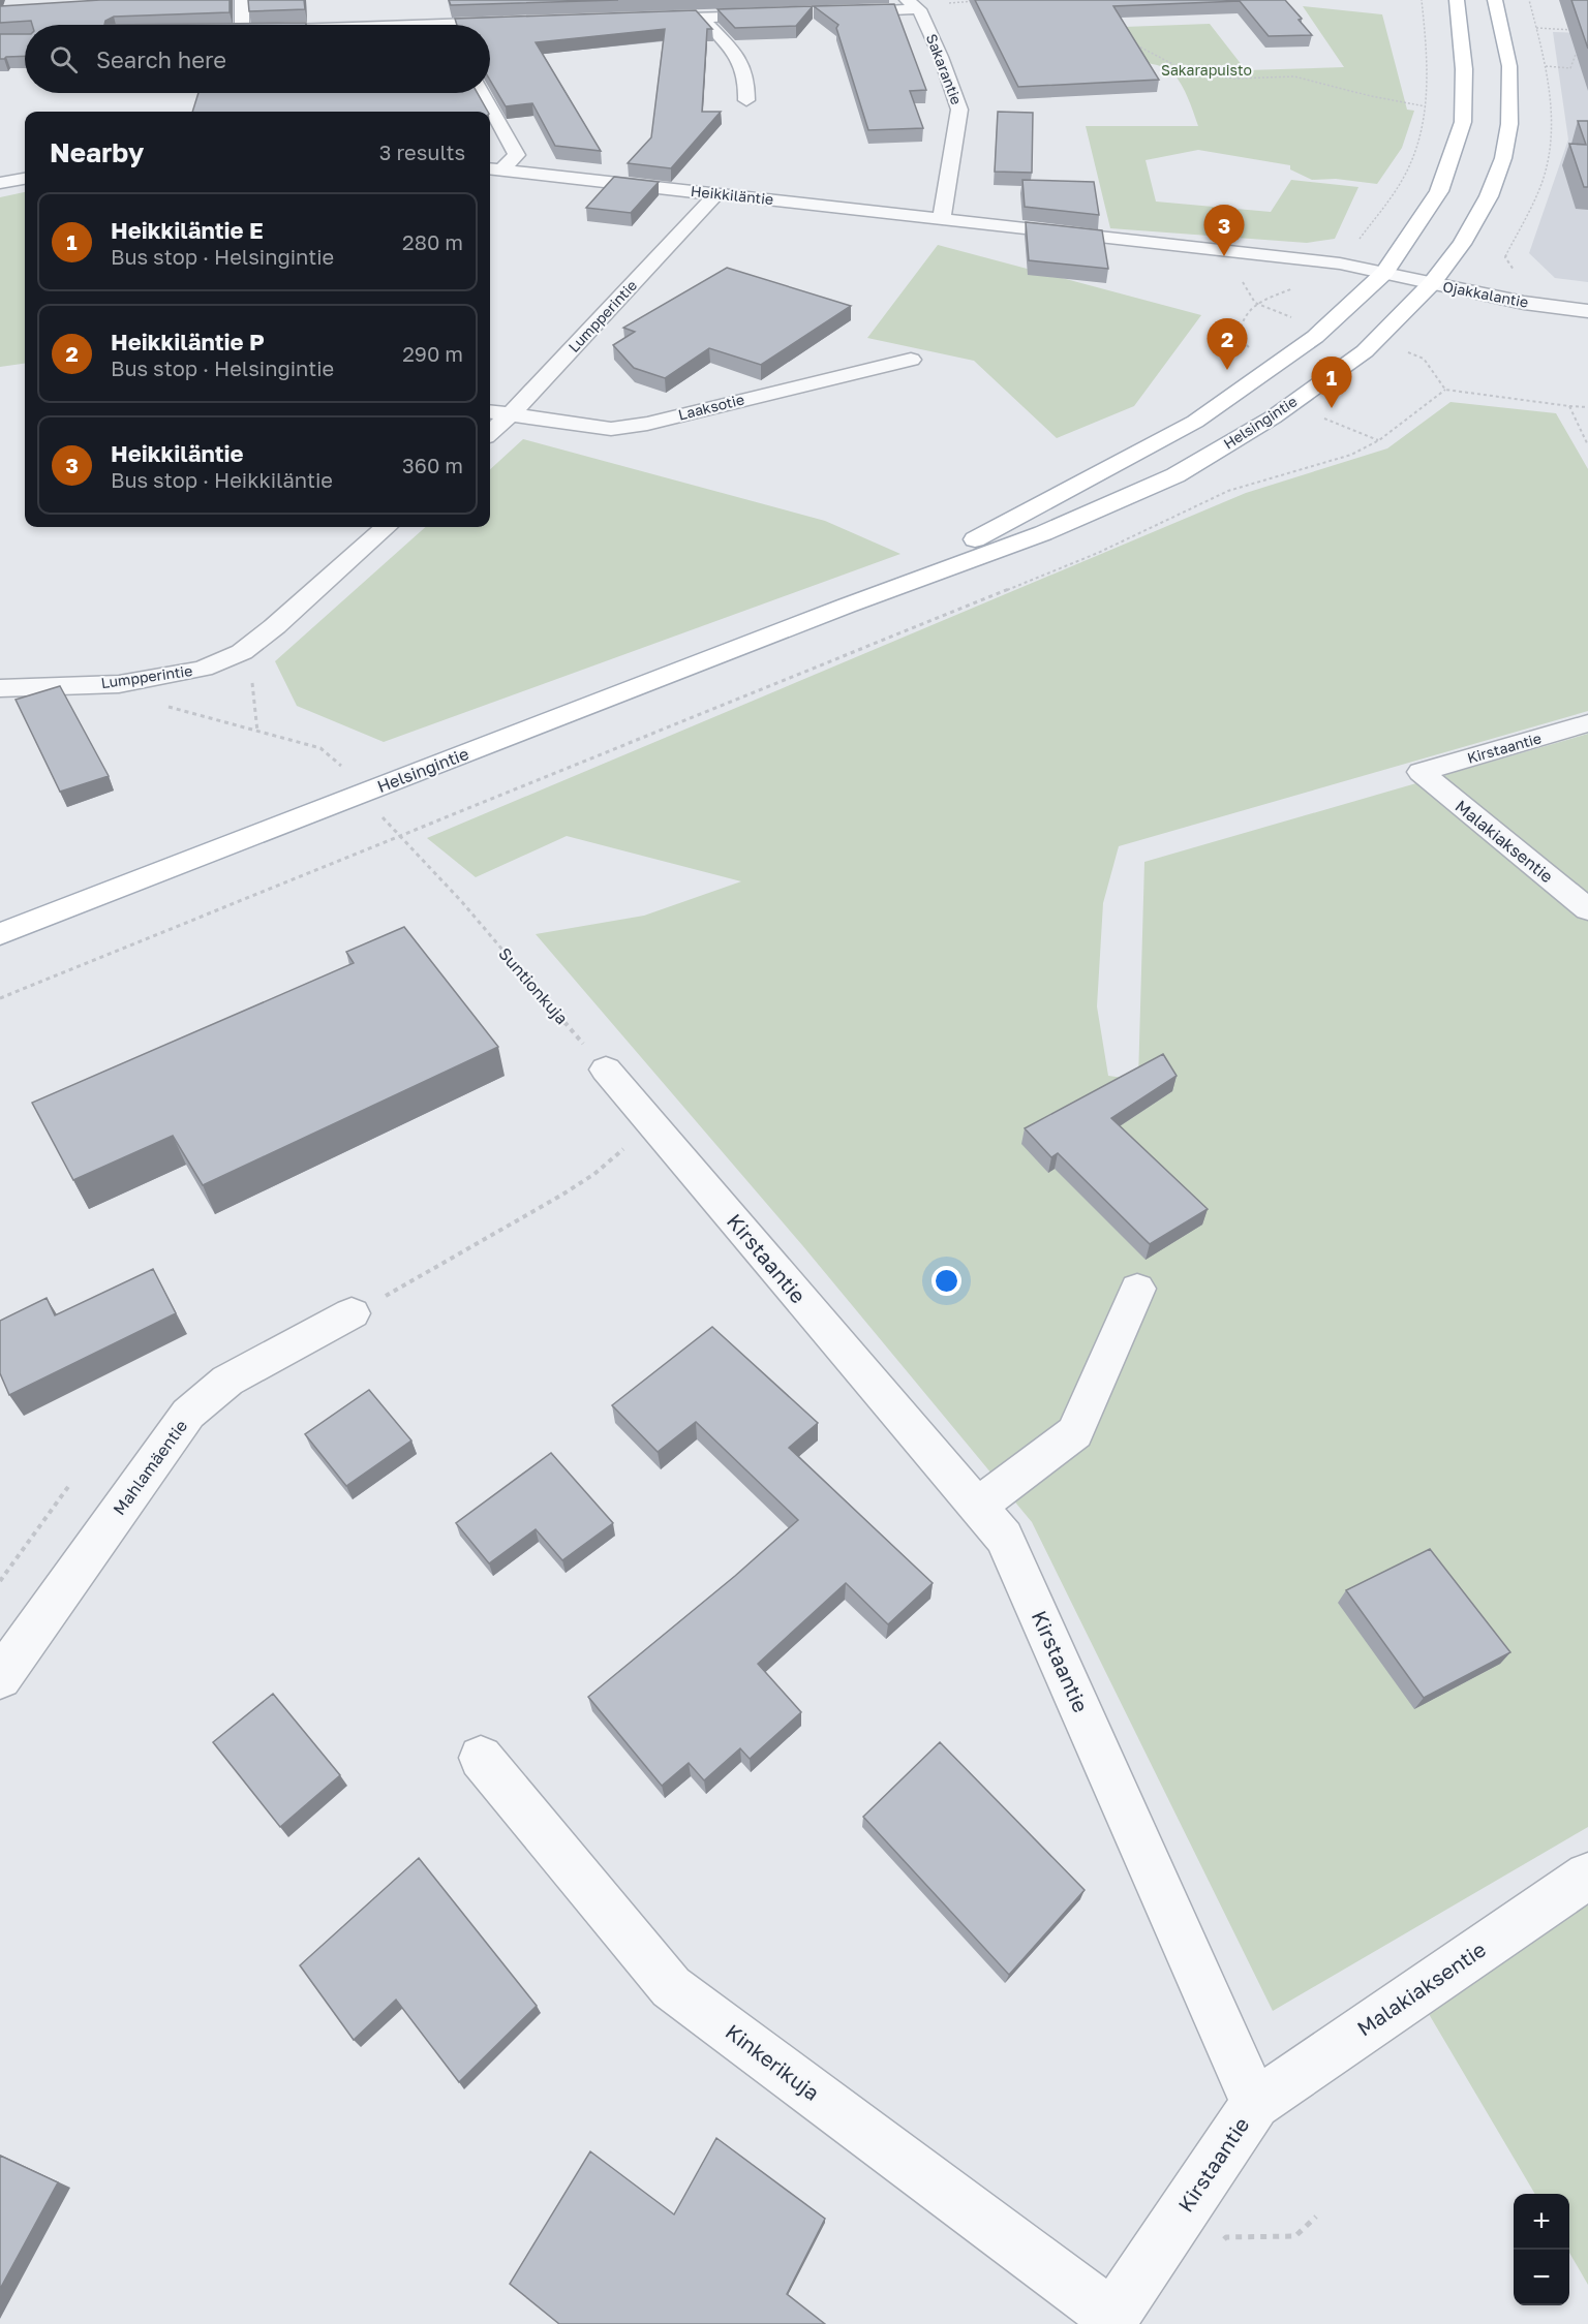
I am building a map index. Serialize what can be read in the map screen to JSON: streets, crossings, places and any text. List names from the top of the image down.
{
  "streets": {
    "main road": ["Helsingintie"],
    "street": [
      "Sakarantie",
      "Heikkiläntie",
      "Ojakkalantie",
      "Lumpperintie",
      "Laaksotie",
      "Kirstaantie",
      "Malakiaksentie",
      "Mahlamäentie",
      "Kinkerikuja"
    ],
    "path": ["Suntionkuja"]
  },
  "crossings": [
    ["Sakarantie", "Heikkiläntie"],
    ["Heikkiläntie", "Ojakkalantie"],
    ["Heikkiläntie", "Lumpperintie"],
    ["Heikkiläntie", "Helsingintie"],
    ["Ojakkalantie", "Helsingintie"],
    ["Lumpperintie", "Laaksotie"],
    ["Lumpperintie", "Suntionkuja"],
    ["Helsingintie", "Suntionkuja"],
    ["Kirstaantie", "Malakiaksentie"],
    ["Kirstaantie", "Suntionkuja"],
    ["Kirstaantie", "Kinkerikuja"]
  ],
  "parks": ["Sakarapuisto"],
  "page": {
    "search": "Search here",
    "heading": ["Nearby", "3 results"],
    "list": [
      {
        "mark": "1",
        "name": "Heikkiläntie E",
        "note": "Bus stop · Helsingintie",
        "value": "280 m"
      },
      {
        "mark": "2",
        "name": "Heikkiläntie P",
        "note": "Bus stop · Helsingintie",
        "value": "290 m"
      },
      {
        "mark": "3",
        "name": "Heikkiläntie",
        "note": "Bus stop · Heikkiläntie",
        "value": "360 m"
      }
    ],
    "pins": ["3", "2", "1"],
    "map_buttons": ["+", "−"]
  }
}
